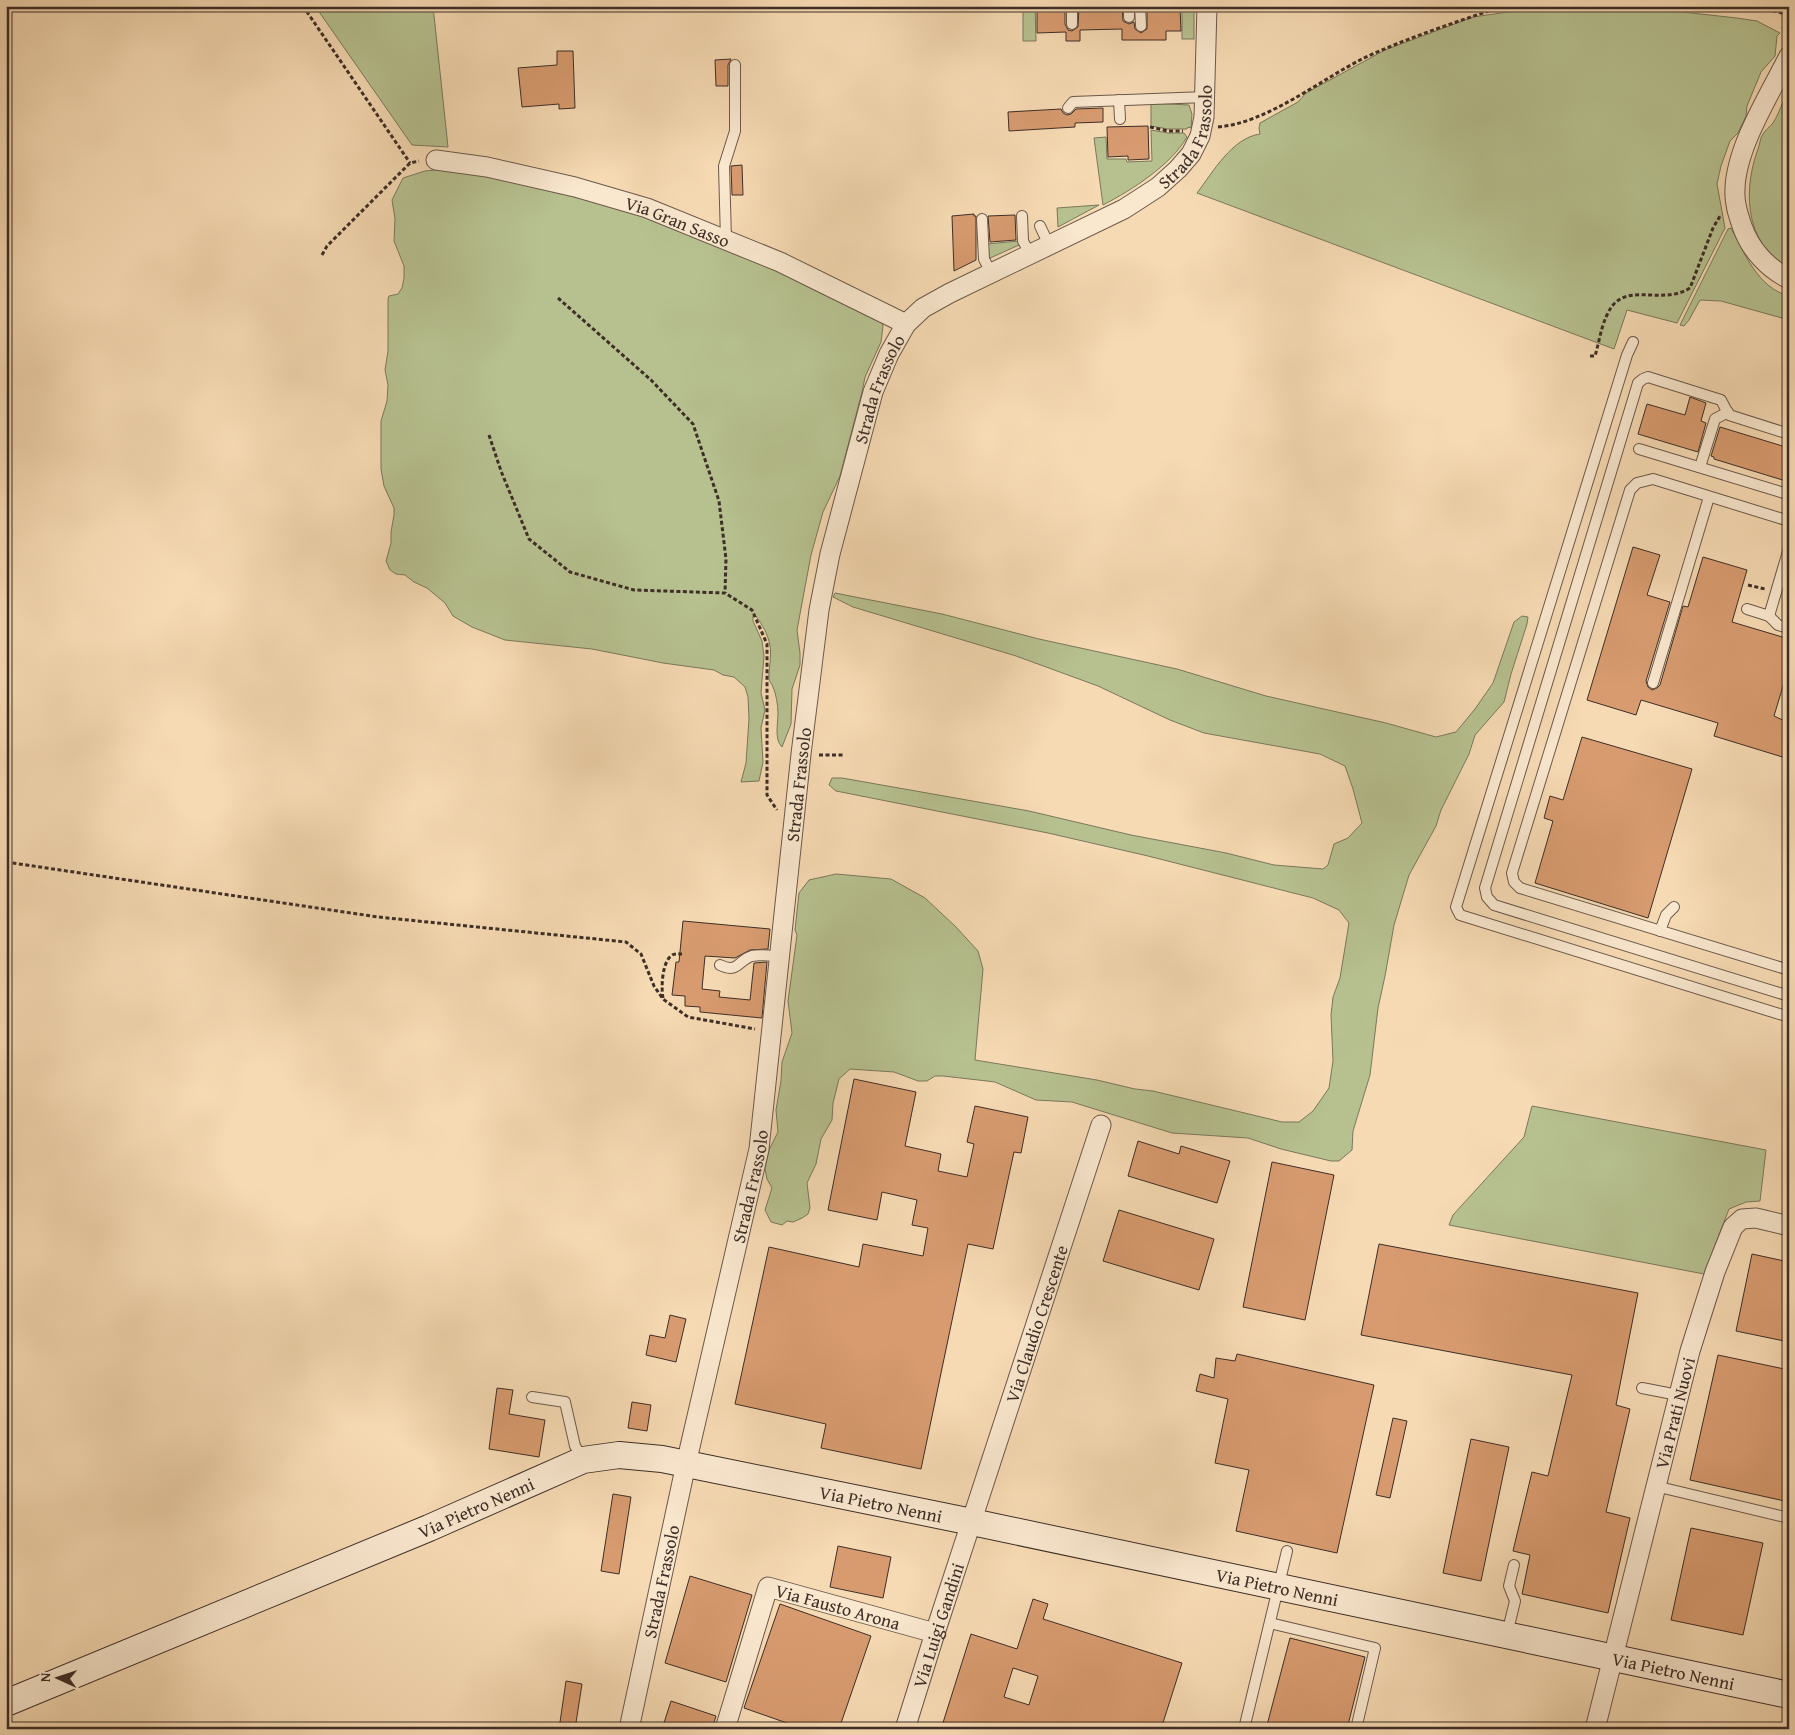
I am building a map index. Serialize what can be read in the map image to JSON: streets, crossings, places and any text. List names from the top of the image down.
{
  "streets": {
    "street": [
      "Strada Frassolo",
      "Via Gran Sasso",
      "Via Claudio Crescente",
      "Via Prati Nuovi",
      "Via Pietro Nenni",
      "Via Fausto Arona",
      "Via Luigi Gandini"
    ]
  },
  "crossings": [
    ["Strada Frassolo", "Via Gran Sasso"],
    ["Strada Frassolo", "Via Pietro Nenni"],
    ["Via Claudio Crescente", "Via Pietro Nenni"],
    ["Via Claudio Crescente", "Via Luigi Gandini"],
    ["Via Prati Nuovi", "Via Pietro Nenni"],
    ["Via Pietro Nenni", "Via Luigi Gandini"],
    ["Via Fausto Arona", "Via Luigi Gandini"]
  ],
  "north": "left"
}
